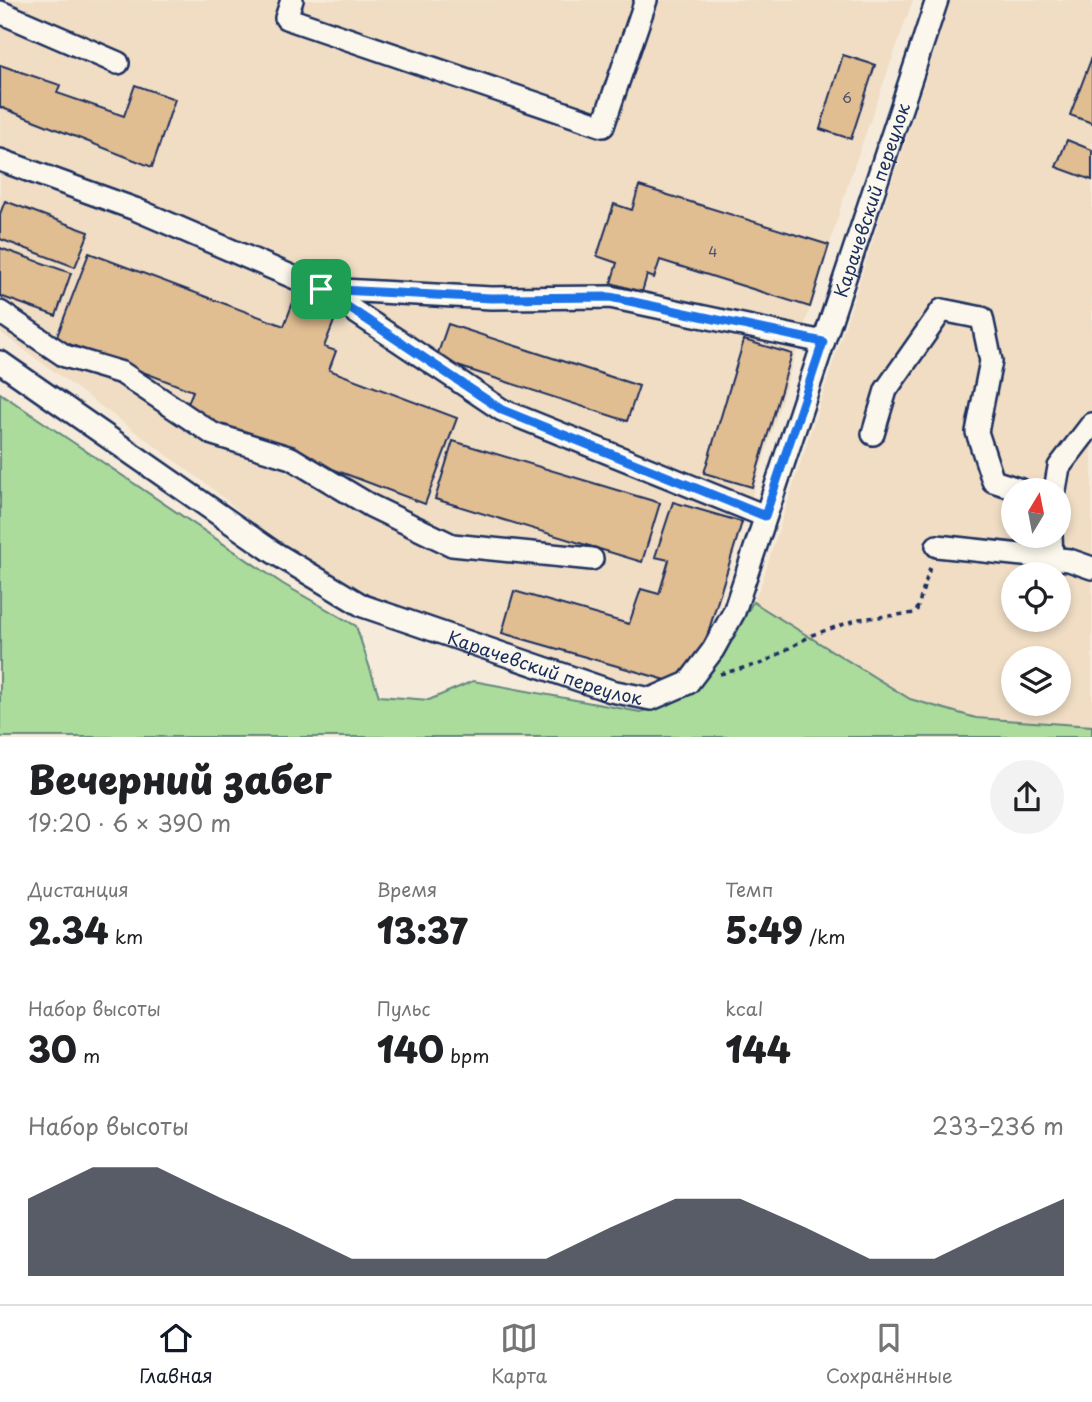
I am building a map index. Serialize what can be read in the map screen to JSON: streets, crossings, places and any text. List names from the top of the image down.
{
  "streets": {
    "street": ["Карачевский переулок"]
  },
  "house_numbers": ["6", "4"],
  "north": "top",
  "page": {
    "heading": ["Вечерний забег", "19:20 · 6 × 390 m"],
    "stats": [
      ["Дистанция", "2.34 km"],
      ["Время", "13:37"],
      ["Темп", "5:49 /km"],
      ["Набор высоты", "30 m"],
      ["Пульс", "140 bpm"],
      ["kcal", "144"]
    ],
    "chart": ["Набор высоты", "233–236 m"],
    "tabs": ["Главная", "Карта", "Сохранённые"]
  }
}
